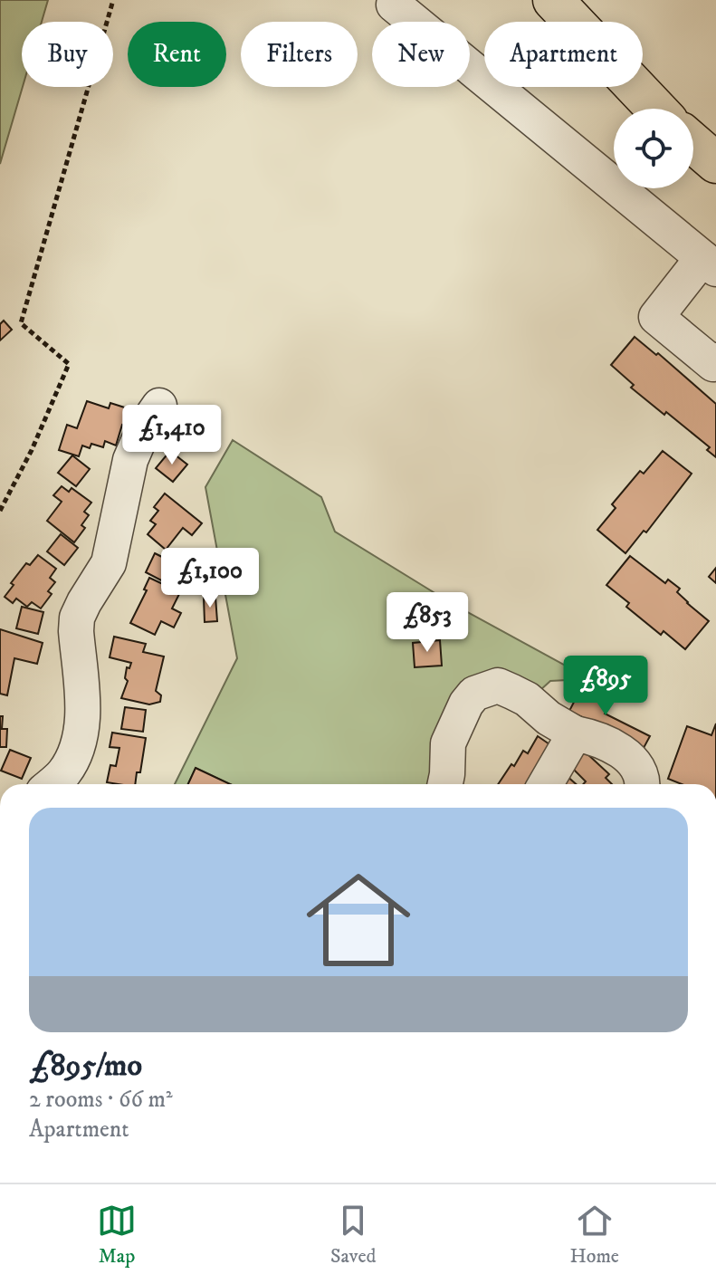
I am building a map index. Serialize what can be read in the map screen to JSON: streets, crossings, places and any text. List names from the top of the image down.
{
  "page": {
    "chip": [
      "Buy",
      "Rent",
      "Filters",
      "New",
      "Apartment"
    ],
    "price": [
      "£1,410",
      "£1,100",
      "£853",
      "£895"
    ],
    "list": [
      {
        "name": "£895/mo",
        "note": "2 rooms · 66 m² · Apartment"
      }
    ],
    "tabs": ["Map", "Saved", "Home"]
  }
}
